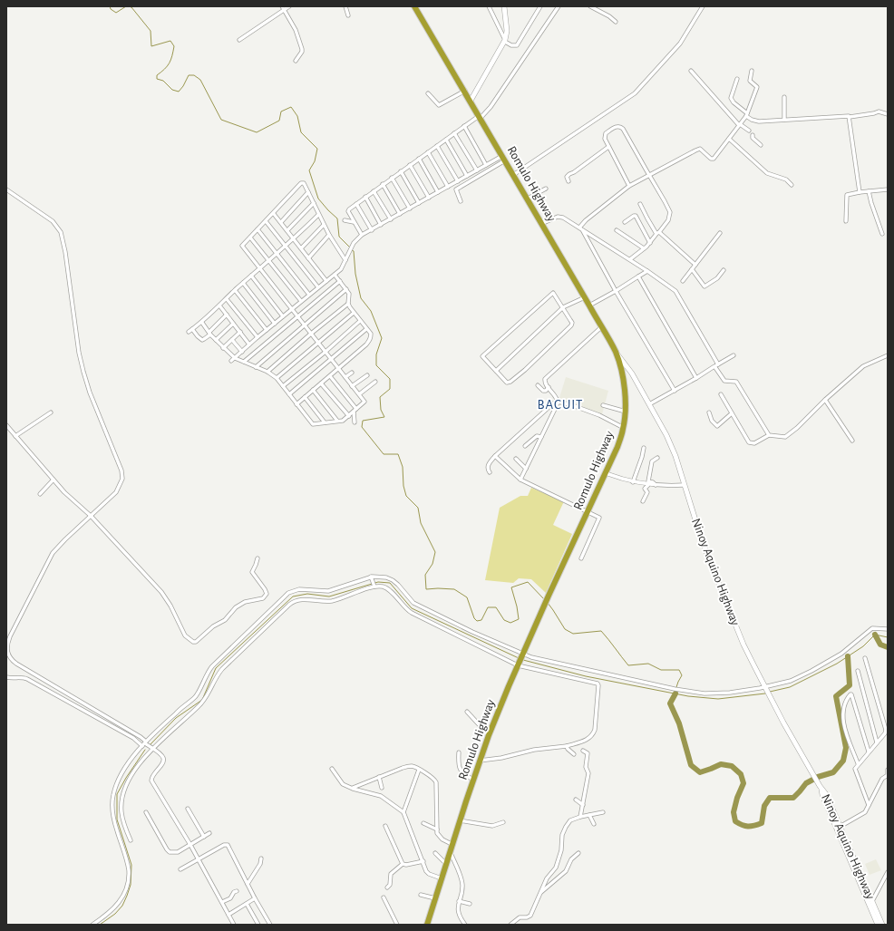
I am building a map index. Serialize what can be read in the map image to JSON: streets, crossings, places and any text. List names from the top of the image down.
{
  "streets": {
    "highway": ["Romulo Highway"],
    "main road": ["Ninoy Aquino Highway"]
  },
  "crossings": [
    ["Romulo Highway", "Ninoy Aquino Highway"]
  ],
  "districts": ["BACUIT"]
}
